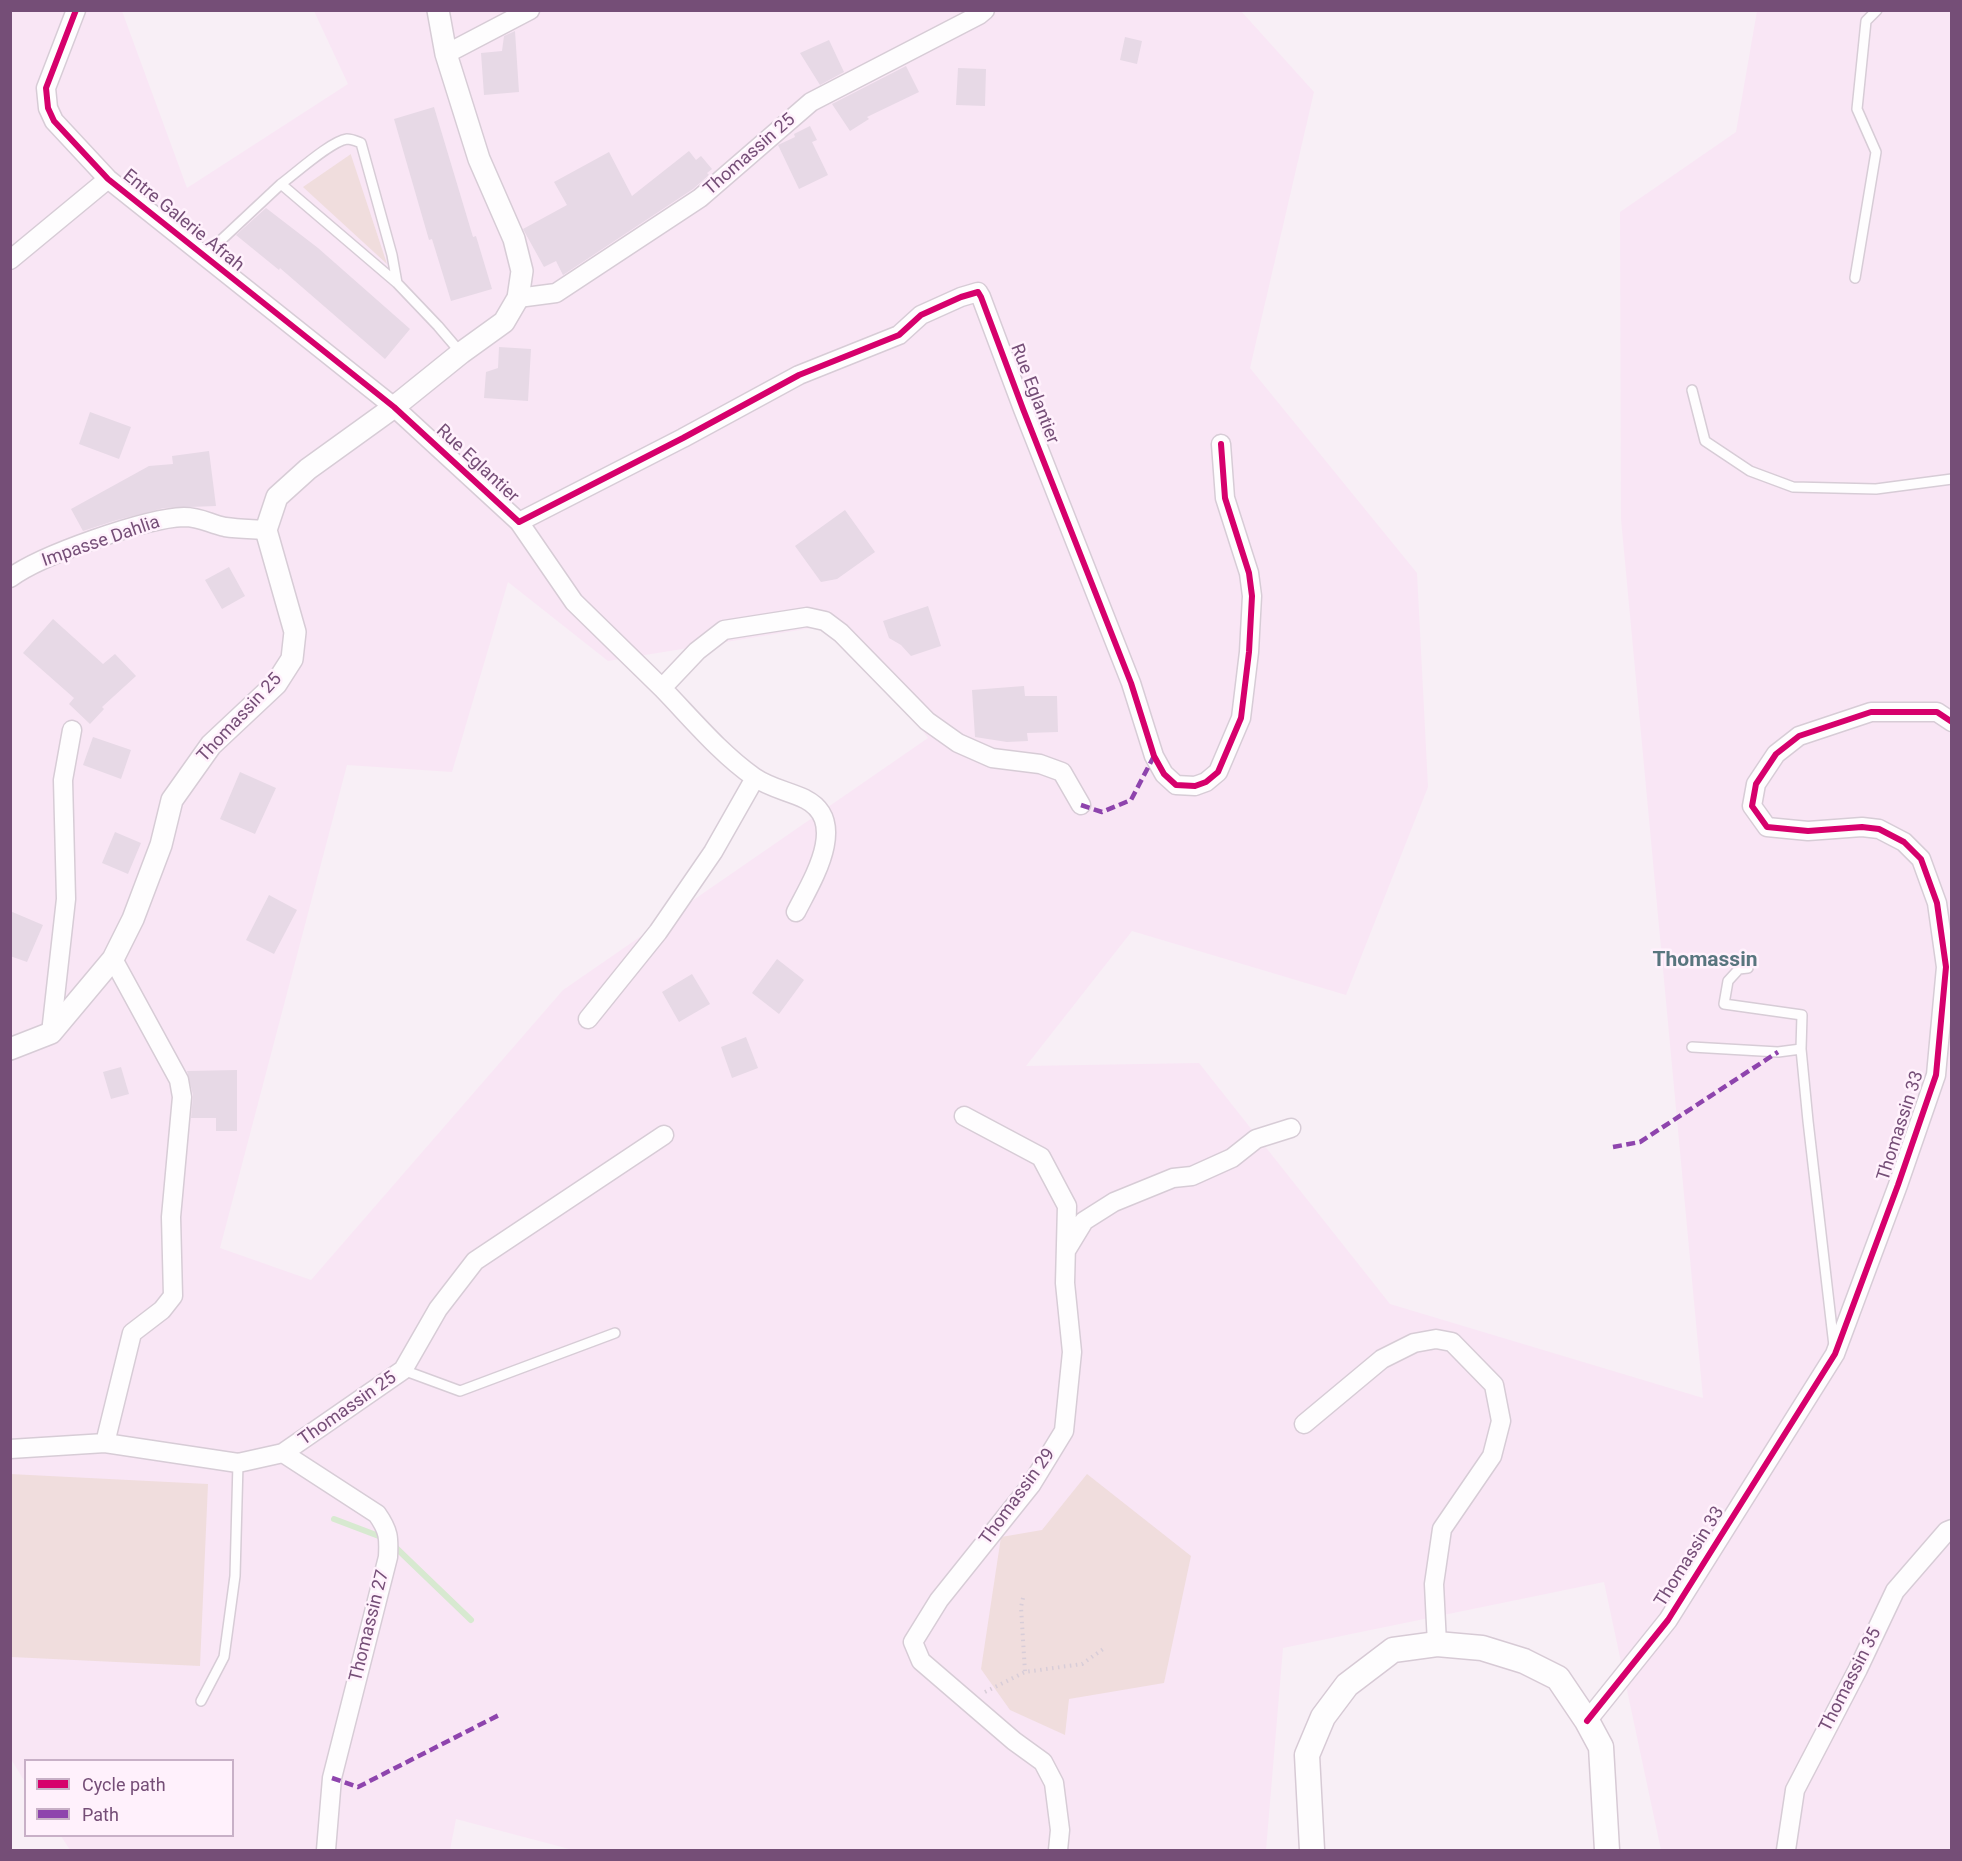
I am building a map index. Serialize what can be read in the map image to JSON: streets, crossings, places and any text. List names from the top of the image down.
{
  "streets": {
    "street": [
      "Thomassin 25",
      "Entre Galerie Afrah",
      "Rue Eglantier",
      "Impasse Dahlia",
      "Thomassin 33",
      "Thomassin 29",
      "Thomassin 27",
      "Thomassin 35"
    ]
  },
  "crossings": [
    ["Thomassin 25", "Impasse Dahlia"],
    ["Thomassin 25", "Thomassin 27"],
    ["Entre Galerie Afrah", "Rue Eglantier"]
  ],
  "districts": ["Thomassin"],
  "legend": ["Cycle path", "Path"]
}
